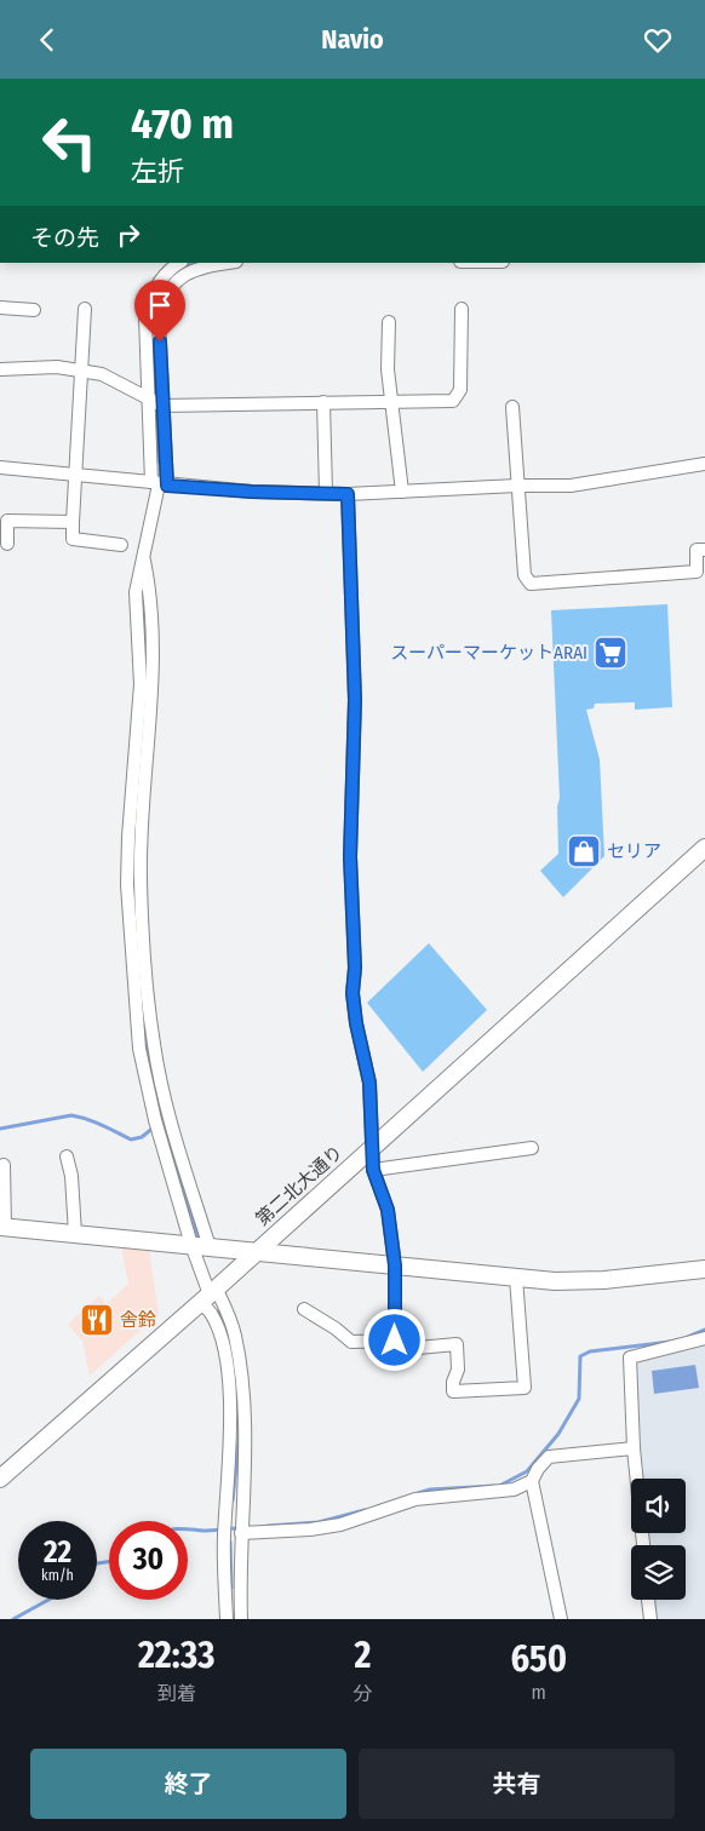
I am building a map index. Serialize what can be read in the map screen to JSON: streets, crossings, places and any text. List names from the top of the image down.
{
  "streets": {
    "street": ["第二北大通り"]
  },
  "places": {
    "supermarket": ["スーパーマーケットARAI"],
    "shop": ["セリア"],
    "restaurant": ["舎鈴"]
  },
  "page": {
    "header": "Navio",
    "turn": ["470 m", "左折"],
    "then": "その先",
    "speed": "22 km/h",
    "limit": "30",
    "eta": [
      "22:33",
      "到着",
      "2",
      "分",
      "650",
      "m"
    ],
    "buttons": ["終了", "共有"]
  }
}
